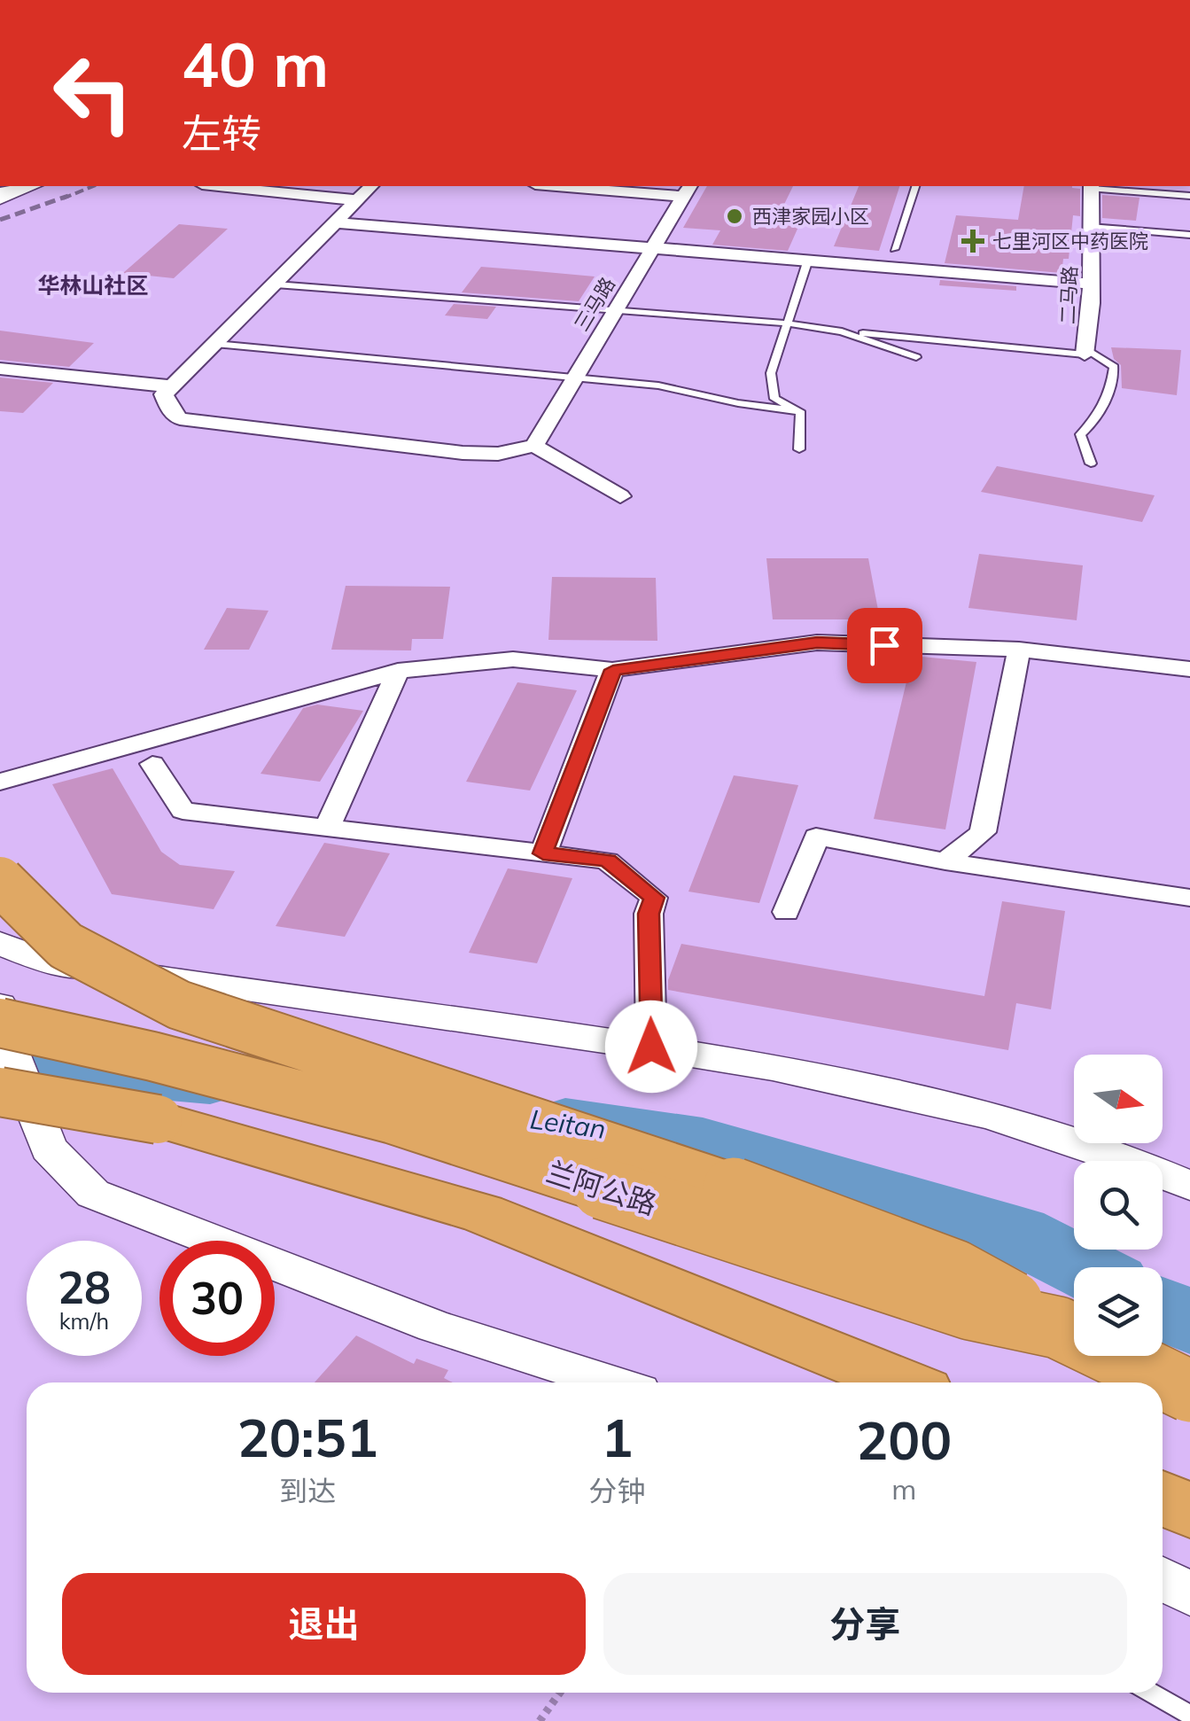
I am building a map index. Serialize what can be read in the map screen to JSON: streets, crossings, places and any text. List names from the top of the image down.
{
  "streets": {
    "highway": ["兰阿公路"],
    "street": ["二马路", "三马路"]
  },
  "districts": ["华林山社区"],
  "water": ["Leitan"],
  "places": {
    "other": ["西津家园小区"],
    "health": ["七里河区中药医院"]
  },
  "north": "right",
  "page": {
    "turn": ["40 m", "左转"],
    "speed": "28 km/h",
    "limit": "30",
    "eta": [
      "20:51",
      "到达",
      "1",
      "分钟",
      "200",
      "m"
    ],
    "buttons": ["退出", "分享"]
  }
}
